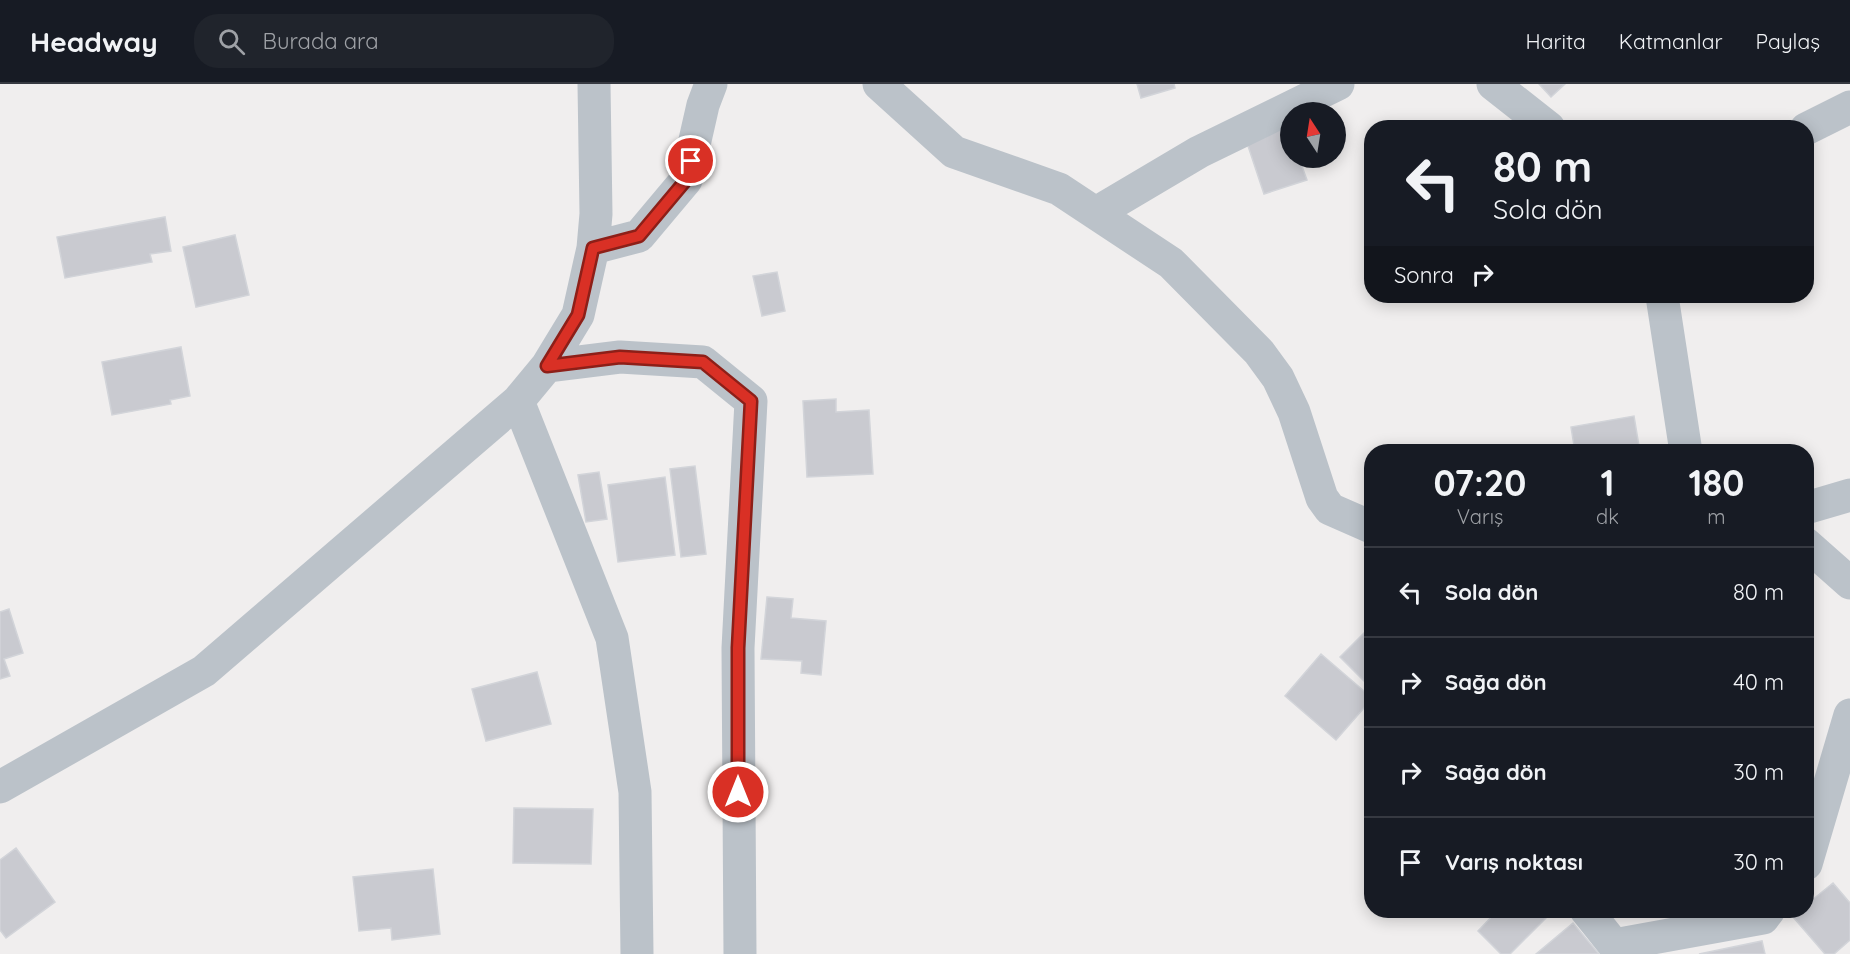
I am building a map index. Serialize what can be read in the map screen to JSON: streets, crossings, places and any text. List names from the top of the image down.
{
  "north": "top",
  "page": {
    "header": "Headway",
    "search": "Burada ara",
    "nav": ["Harita", "Katmanlar", "Paylaş"],
    "turn": ["80 m", "Sola dön"],
    "then": "Sonra",
    "eta": [
      "07:20",
      "Varış",
      "1",
      "dk",
      "180",
      "m"
    ],
    "list": [
      {
        "name": "Sola dön",
        "value": "80 m"
      },
      {
        "name": "Sağa dön",
        "value": "40 m"
      },
      {
        "name": "Sağa dön",
        "value": "30 m"
      },
      {
        "name": "Varış noktası",
        "value": "30 m"
      }
    ]
  }
}
